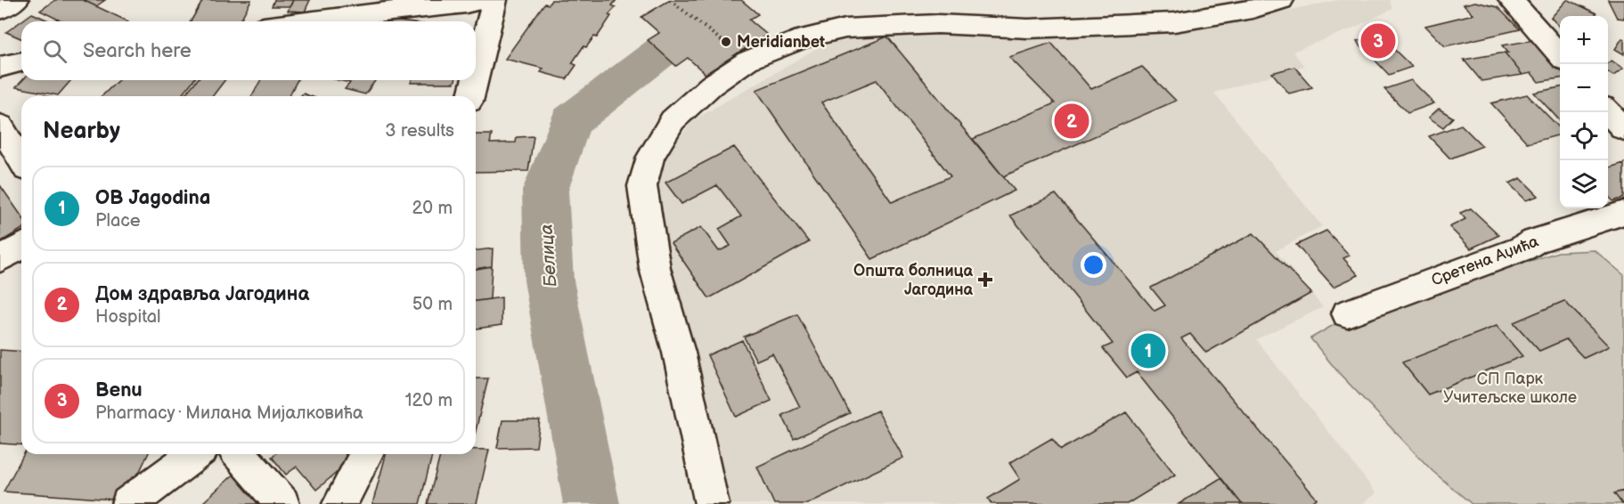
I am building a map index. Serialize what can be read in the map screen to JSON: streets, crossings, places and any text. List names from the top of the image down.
{
  "streets": {
    "street": ["Сретена Аџића"]
  },
  "water": ["Белица"],
  "parks": ["СП Парк Учитељске школе"],
  "places": {
    "other": ["Meridianbet"],
    "health": ["Општа болница Јагодина"]
  },
  "page": {
    "map_buttons": ["+", "−"],
    "pins": ["3", "2", "1"],
    "search": "Search here",
    "heading": ["Nearby", "3 results"],
    "list": [
      {
        "mark": "1",
        "name": "OB Jagodina",
        "note": "Place",
        "value": "20 m"
      },
      {
        "mark": "2",
        "name": "Дом здравља Јагодина",
        "note": "Hospital",
        "value": "50 m"
      },
      {
        "mark": "3",
        "name": "Benu",
        "note": "Pharmacy · Милана Мијалковића",
        "value": "120 m"
      }
    ]
  }
}
